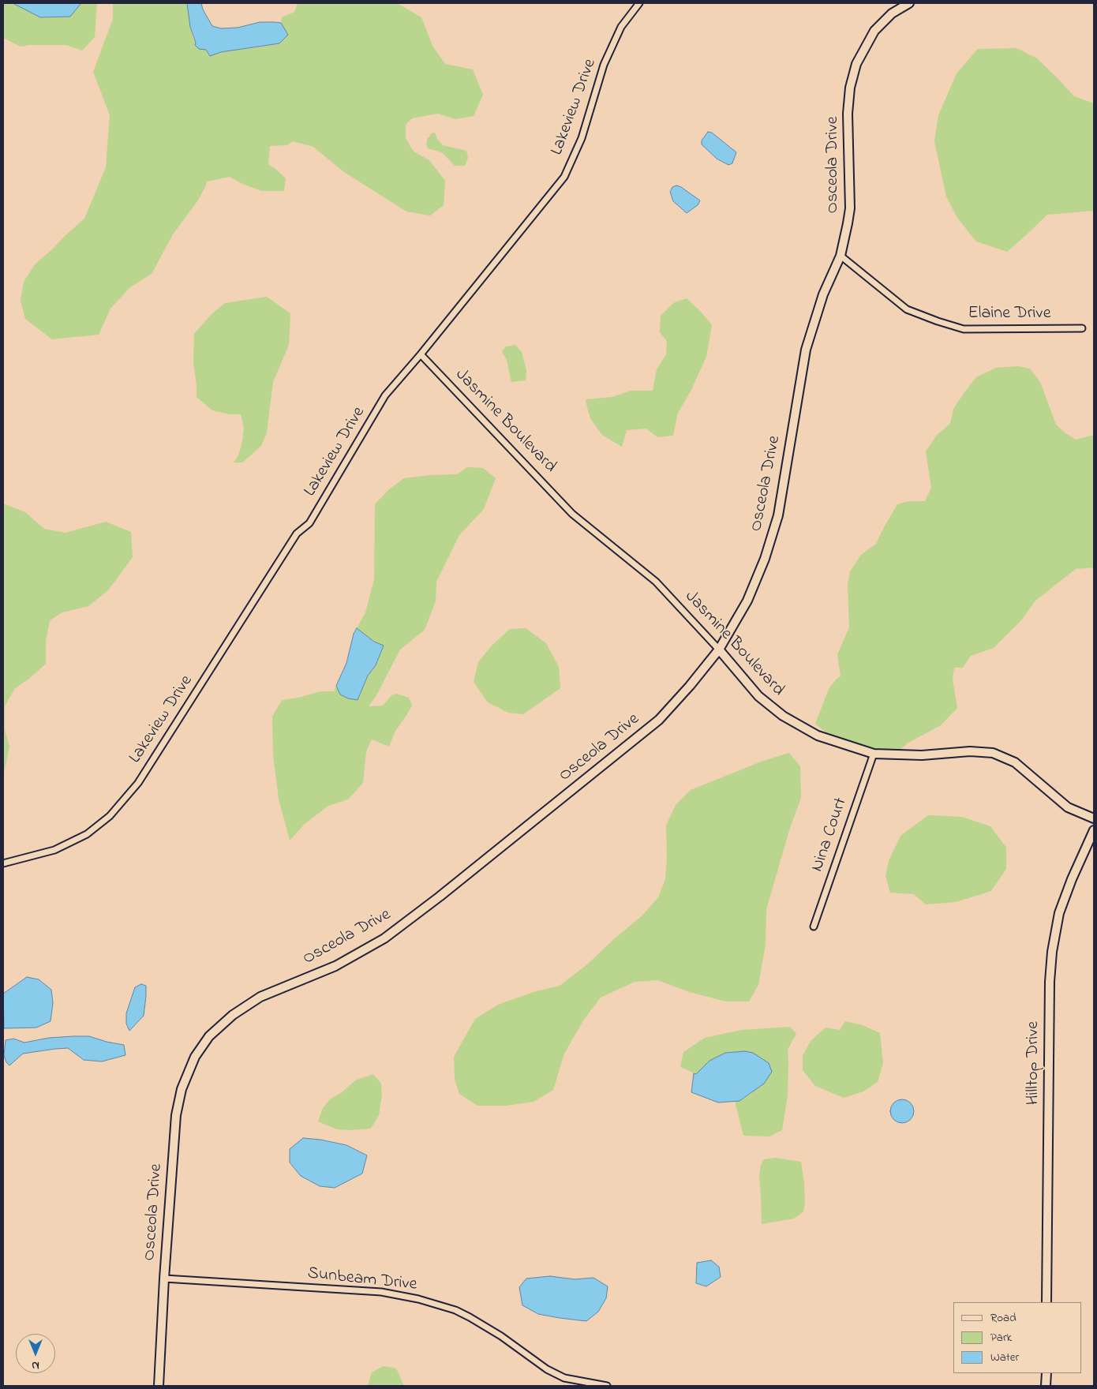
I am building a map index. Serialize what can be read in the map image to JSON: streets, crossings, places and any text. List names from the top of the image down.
{
  "streets": {
    "street": [
      "Lakeview Drive",
      "Osceola Drive",
      "Elaine Drive",
      "Jasmine Boulevard",
      "Nina Court",
      "Hilltop Drive",
      "Sunbeam Drive"
    ]
  },
  "crossings": [
    ["Lakeview Drive", "Jasmine Boulevard"],
    ["Osceola Drive", "Elaine Drive"],
    ["Osceola Drive", "Jasmine Boulevard"],
    ["Osceola Drive", "Sunbeam Drive"],
    ["Jasmine Boulevard", "Nina Court"]
  ],
  "legend": ["Road", "Park", "Water"],
  "north": "bottom"
}
